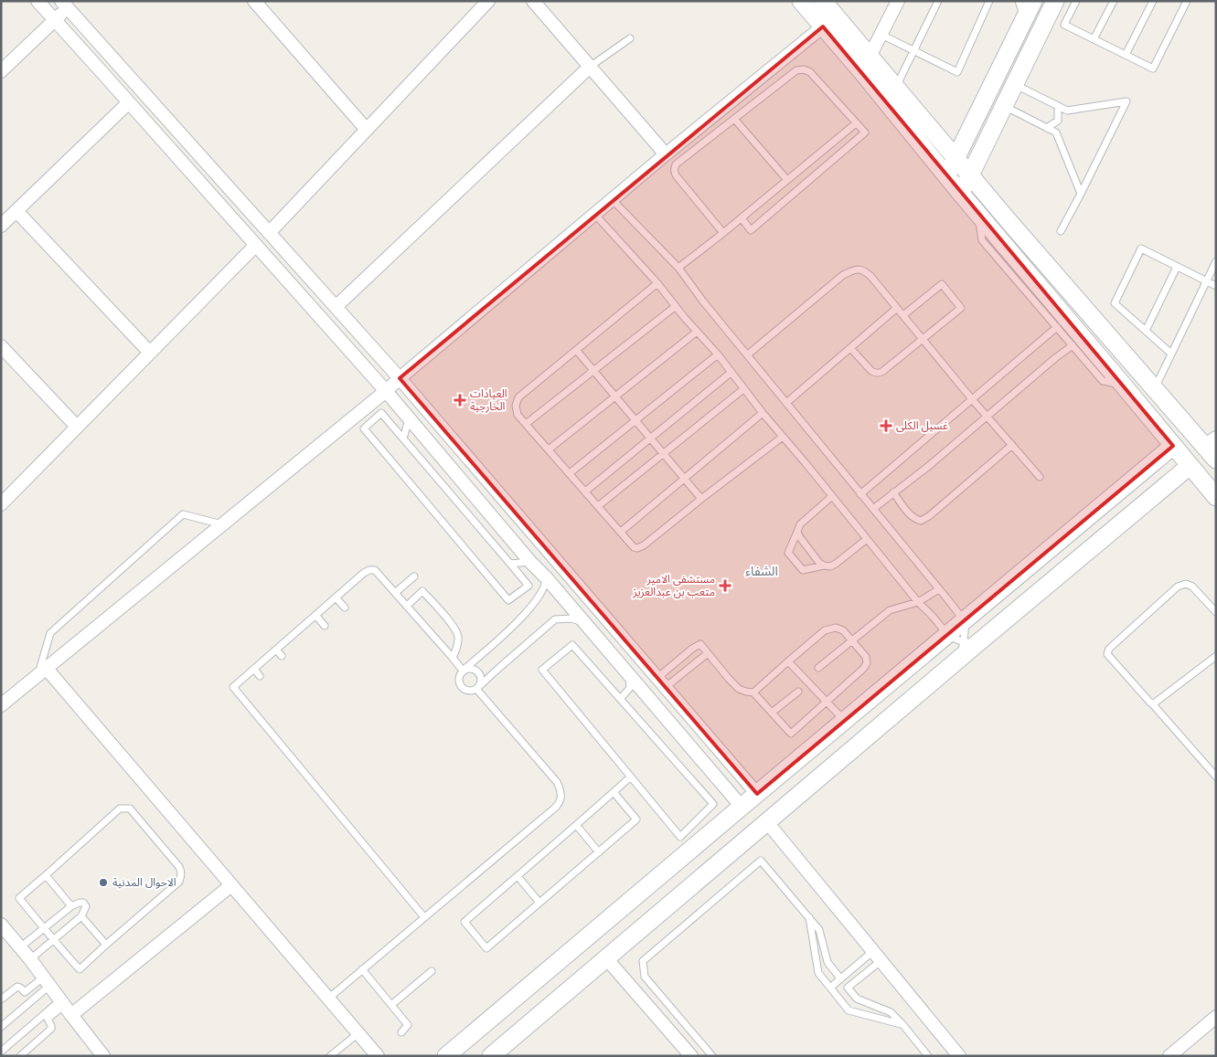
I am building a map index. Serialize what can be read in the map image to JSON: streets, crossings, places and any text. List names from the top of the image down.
{
  "districts": ["الشفاء"],
  "places": {
    "health": ["العيادات الخارجية", "غسيل الكلى", "مستشفى الامير متعب بن عبدالعزيز"],
    "other": ["الاحوال المدنية"]
  }
}
